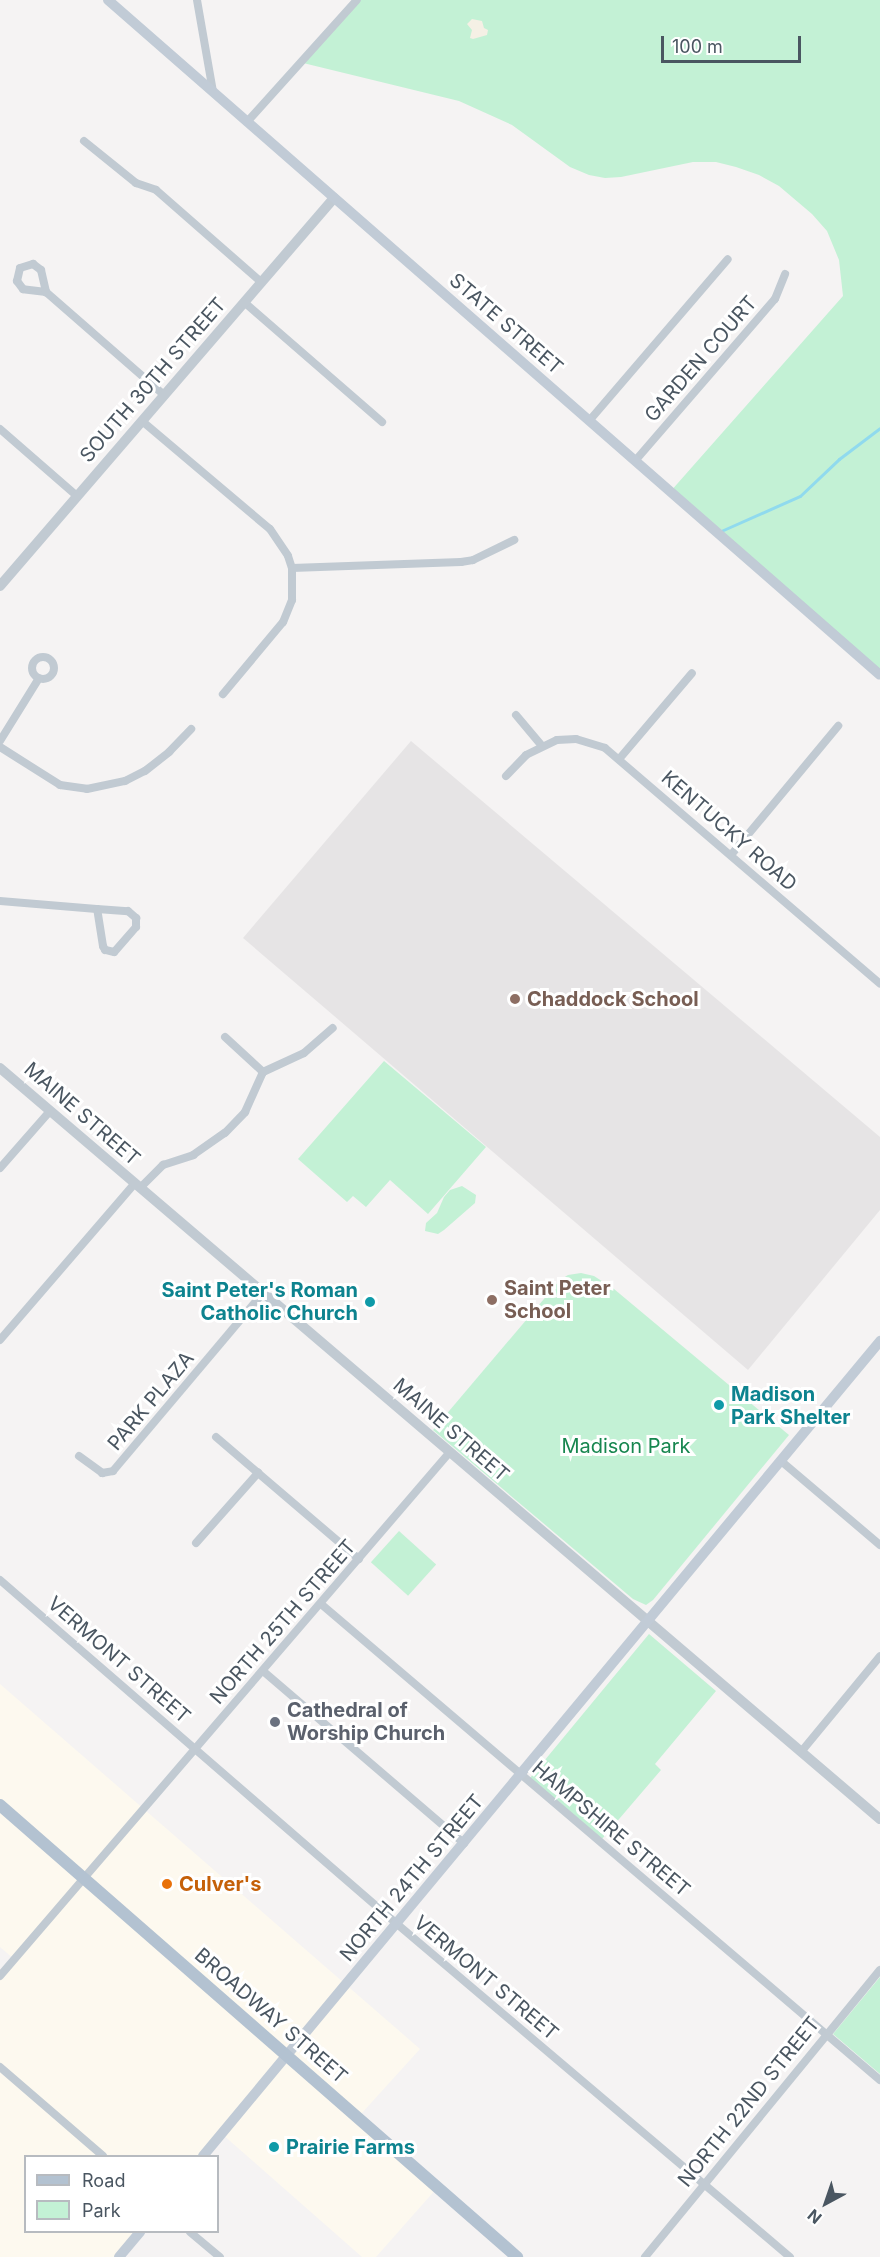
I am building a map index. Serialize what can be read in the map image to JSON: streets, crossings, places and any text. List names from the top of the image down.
{
  "streets": {
    "main road": ["STATE STREET", "NORTH 24TH STREET", "BROADWAY STREET"],
    "street": [
      "GARDEN COURT",
      "SOUTH 30TH STREET",
      "KENTUCKY ROAD",
      "MAINE STREET",
      "PARK PLAZA",
      "NORTH 25TH STREET",
      "VERMONT STREET",
      "HAMPSHIRE STREET",
      "NORTH 22ND STREET"
    ]
  },
  "crossings": [
    ["STATE STREET", "GARDEN COURT"],
    ["STATE STREET", "SOUTH 30TH STREET"],
    ["MAINE STREET", "PARK PLAZA"],
    ["MAINE STREET", "NORTH 25TH STREET"],
    ["MAINE STREET", "NORTH 24TH STREET"],
    ["NORTH 25TH STREET", "VERMONT STREET"],
    ["NORTH 25TH STREET", "HAMPSHIRE STREET"],
    ["NORTH 25TH STREET", "BROADWAY STREET"],
    ["VERMONT STREET", "NORTH 24TH STREET"],
    ["VERMONT STREET", "NORTH 22ND STREET"],
    ["HAMPSHIRE STREET", "NORTH 24TH STREET"],
    ["HAMPSHIRE STREET", "NORTH 22ND STREET"],
    ["NORTH 24TH STREET", "BROADWAY STREET"]
  ],
  "parks": ["Madison Park"],
  "places": [
    "Chaddock School",
    "Saint Peter School",
    "Saint Peter's Roman Catholic Church",
    "Madison Park Shelter",
    "Cathedral of Worship Church",
    "Culver's",
    "Prairie Farms"
  ],
  "legend": ["Road", "Park"],
  "scale_bar": "100 m",
  "north": "bottom left"
}
